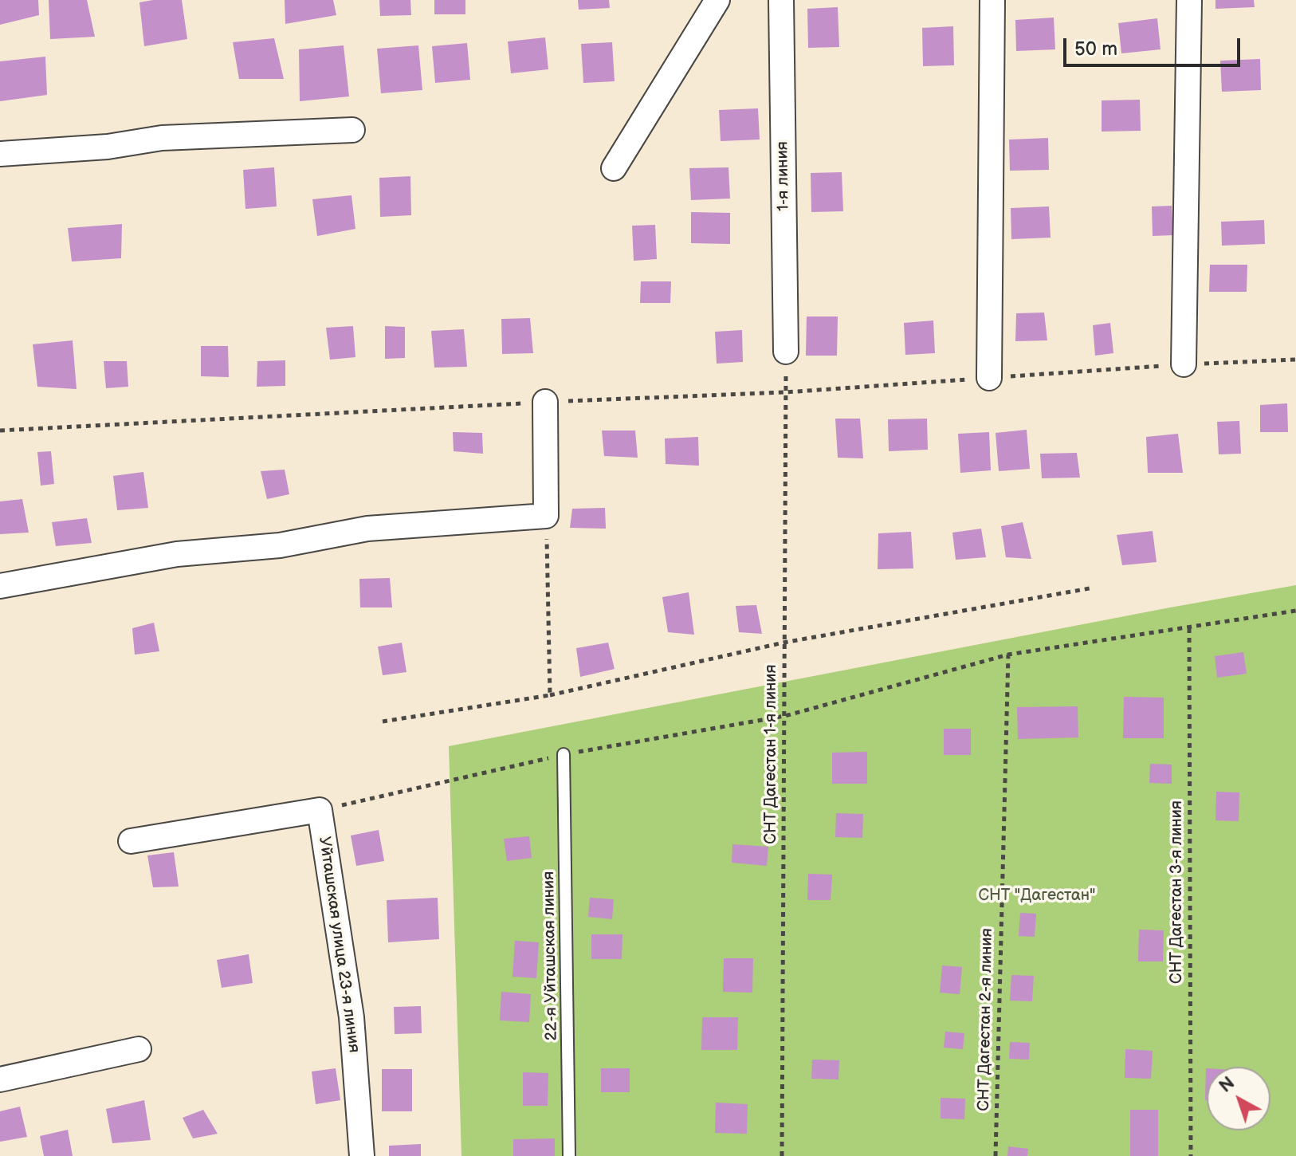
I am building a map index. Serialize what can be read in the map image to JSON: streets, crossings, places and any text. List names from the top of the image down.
{
  "streets": {
    "street": ["1-я линия", "Уйташская улица 23-я линия"],
    "lane": ["22-я Уйташская линия"],
    "path": ["СНТ Дагестан 1-я линия", "СНТ Дагестан 3-я линия", "СНТ Дагестан 2-я линия"]
  },
  "crossings": [
    ["1-я линия", "СНТ Дагестан 1-я линия"]
  ],
  "parks": ["СНТ \"Дагестан\""],
  "scale_bar": "50 m",
  "north": "top left"
}
